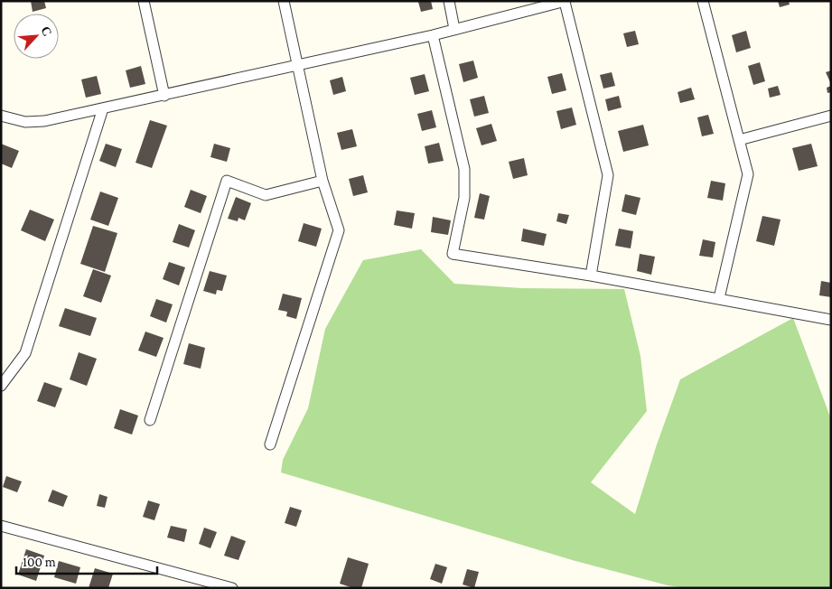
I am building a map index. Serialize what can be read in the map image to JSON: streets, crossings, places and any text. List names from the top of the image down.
{
  "scale_bar": "100 m",
  "north": "top right"
}
